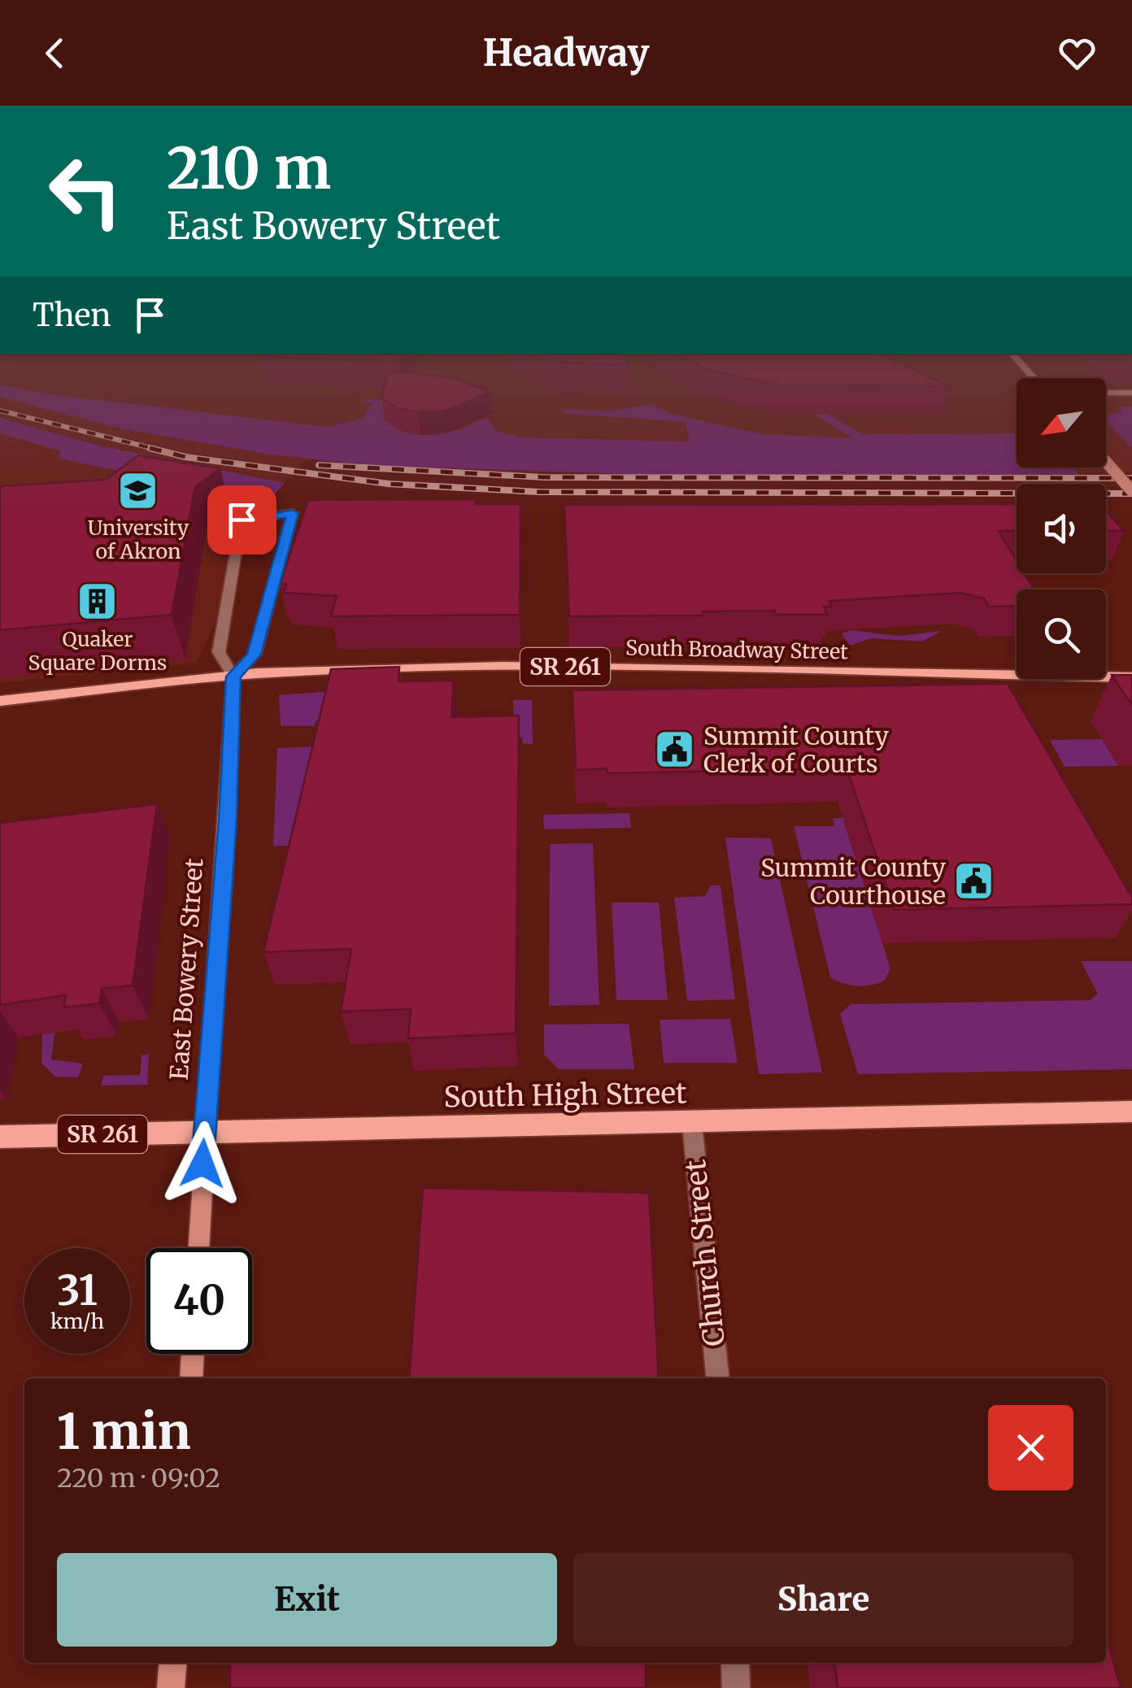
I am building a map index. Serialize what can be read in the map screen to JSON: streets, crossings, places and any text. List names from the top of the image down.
{
  "streets": {
    "main road": ["South Broadway Street", "SR 261", "South High Street"],
    "street": ["East Bowery Street", "Church Street"]
  },
  "crossings": [
    ["South Broadway Street", "East Bowery Street"],
    ["East Bowery Street", "South High Street"],
    ["South High Street", "Church Street"]
  ],
  "places": {
    "school or university": ["University of Akron"],
    "building": ["Quaker Square Dorms"],
    "public building": ["Summit County Clerk of Courts", "Summit County Courthouse"]
  },
  "north": "bottom left",
  "page": {
    "header": "Headway",
    "turn": ["210 m", "East Bowery Street"],
    "then": "Then",
    "speed": "31 km/h",
    "limit": "40",
    "heading": ["1 min", "220 m · 09:02"],
    "buttons": ["Exit", "Share"]
  }
}
